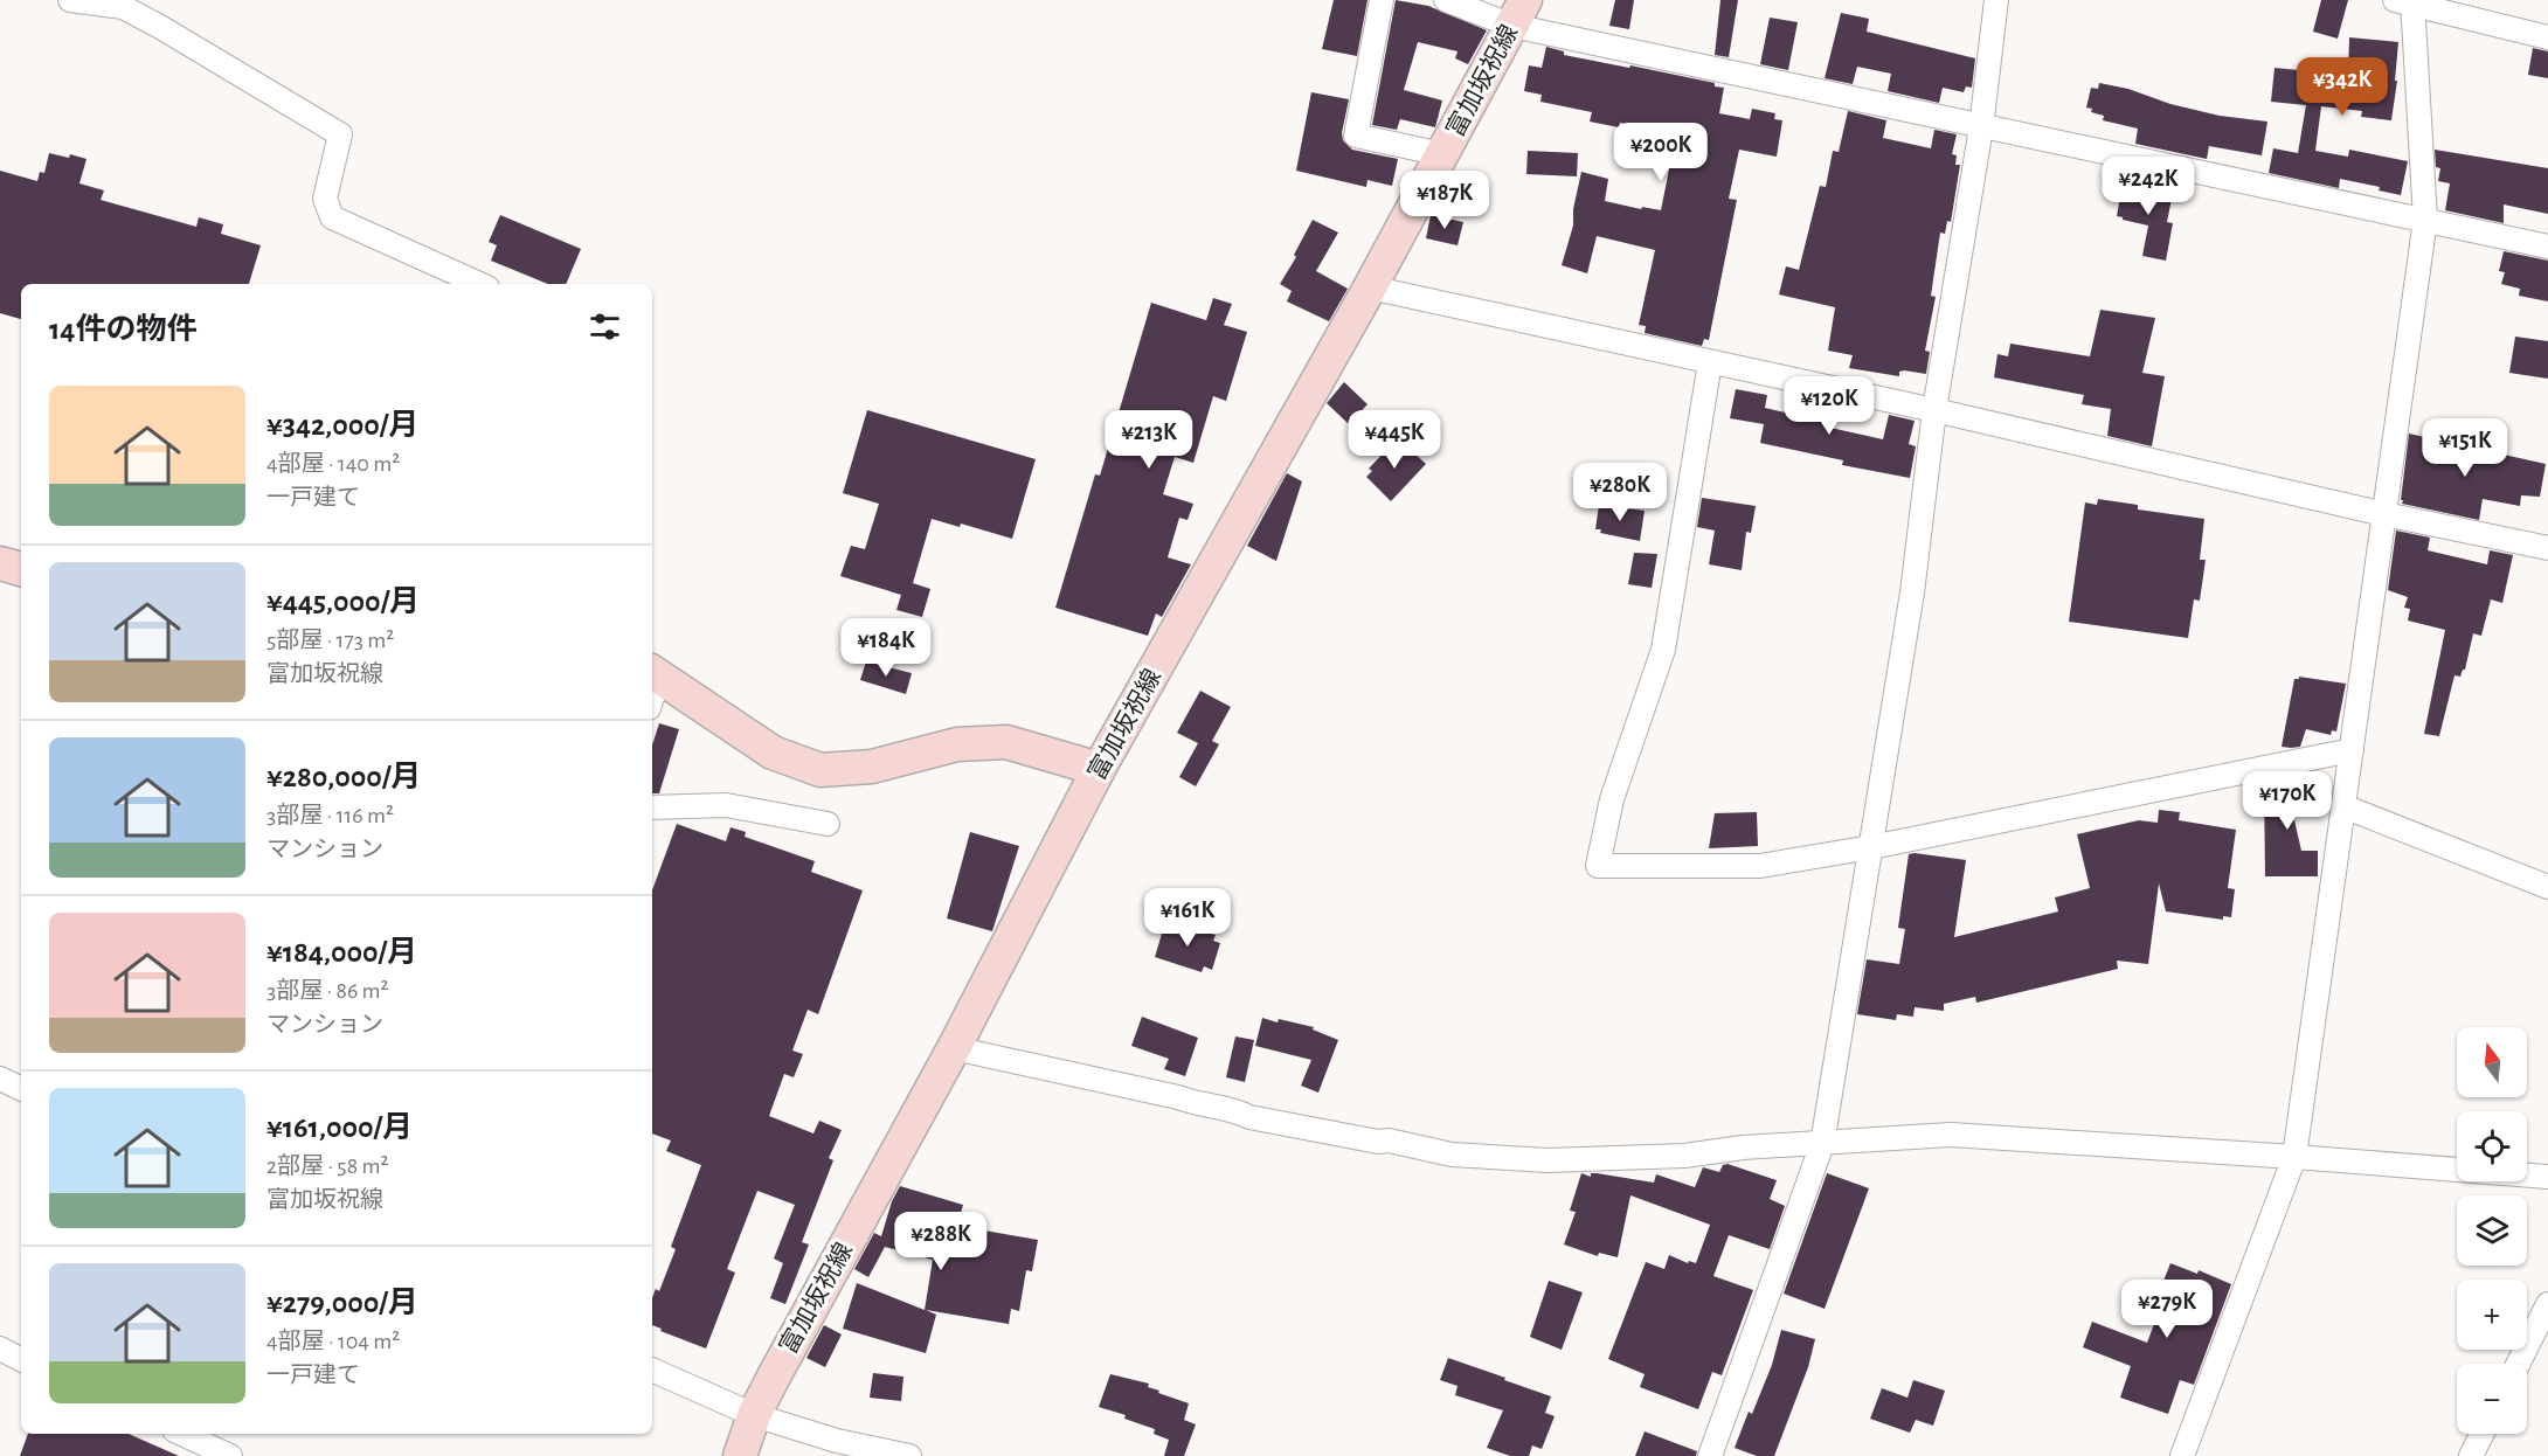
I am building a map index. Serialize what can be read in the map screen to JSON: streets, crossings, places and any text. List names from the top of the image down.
{
  "streets": {
    "main road": ["富加坂祝線"]
  },
  "north": "top",
  "page": {
    "price": [
      "¥342K",
      "¥200K",
      "¥242K",
      "¥187K",
      "¥120K",
      "¥213K",
      "¥445K",
      "¥151K",
      "¥280K",
      "¥184K",
      "¥170K",
      "¥161K",
      "¥288K",
      "¥279K"
    ],
    "heading": "14件の物件",
    "list": [
      {
        "name": "¥342,000/月",
        "note": "4部屋 · 140 m² · 一戸建て"
      },
      {
        "name": "¥445,000/月",
        "note": "5部屋 · 173 m² · 富加坂祝線"
      },
      {
        "name": "¥280,000/月",
        "note": "3部屋 · 116 m² · マンション"
      },
      {
        "name": "¥184,000/月",
        "note": "3部屋 · 86 m² · マンション"
      },
      {
        "name": "¥161,000/月",
        "note": "2部屋 · 58 m² · 富加坂祝線"
      },
      {
        "name": "¥279,000/月",
        "note": "4部屋 · 104 m² · 一戸建て"
      }
    ],
    "map_buttons": ["+", "−"]
  }
}
